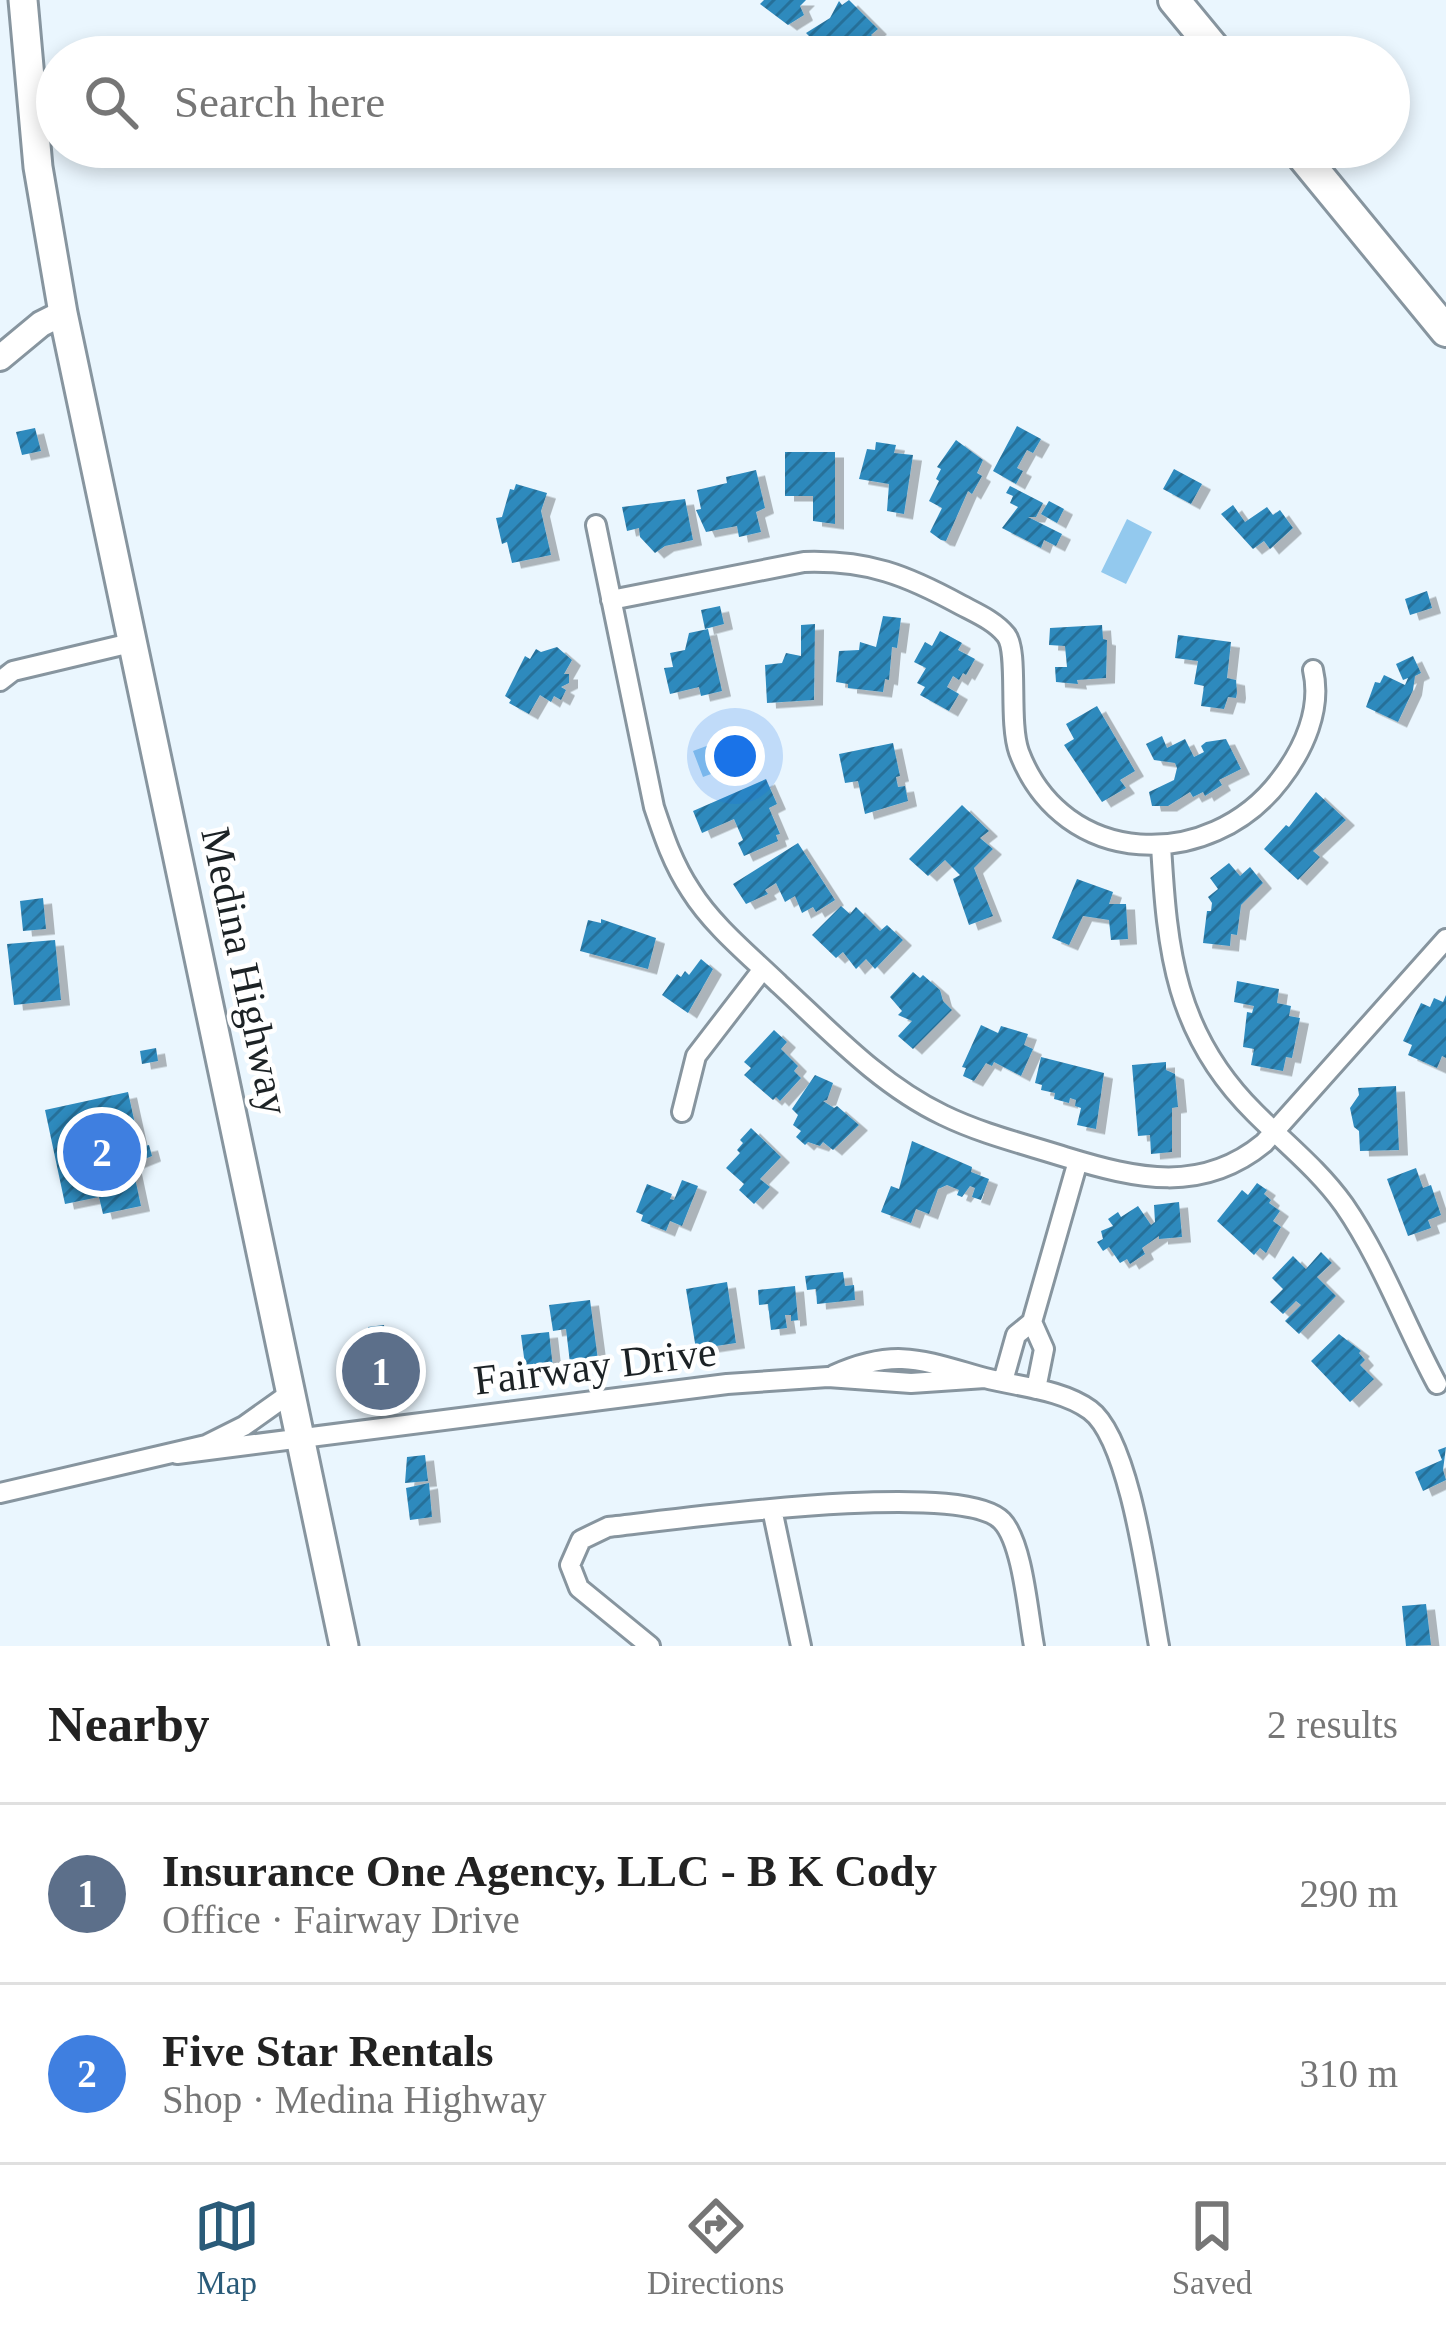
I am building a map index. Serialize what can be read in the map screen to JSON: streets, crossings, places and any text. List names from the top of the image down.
{
  "streets": {
    "main road": ["Medina Highway"],
    "street": ["Fairway Drive"]
  },
  "crossings": [
    ["Medina Highway", "Fairway Drive"]
  ],
  "page": {
    "search": "Search here",
    "pins": ["2", "1"],
    "heading": ["Nearby", "2 results"],
    "list": [
      {
        "mark": "1",
        "name": "Insurance One Agency, LLC - B K Cody",
        "note": "Office · Fairway Drive",
        "value": "290 m"
      },
      {
        "mark": "2",
        "name": "Five Star Rentals",
        "note": "Shop · Medina Highway",
        "value": "310 m"
      }
    ],
    "nav": ["Map", "Directions", "Saved"]
  }
}
